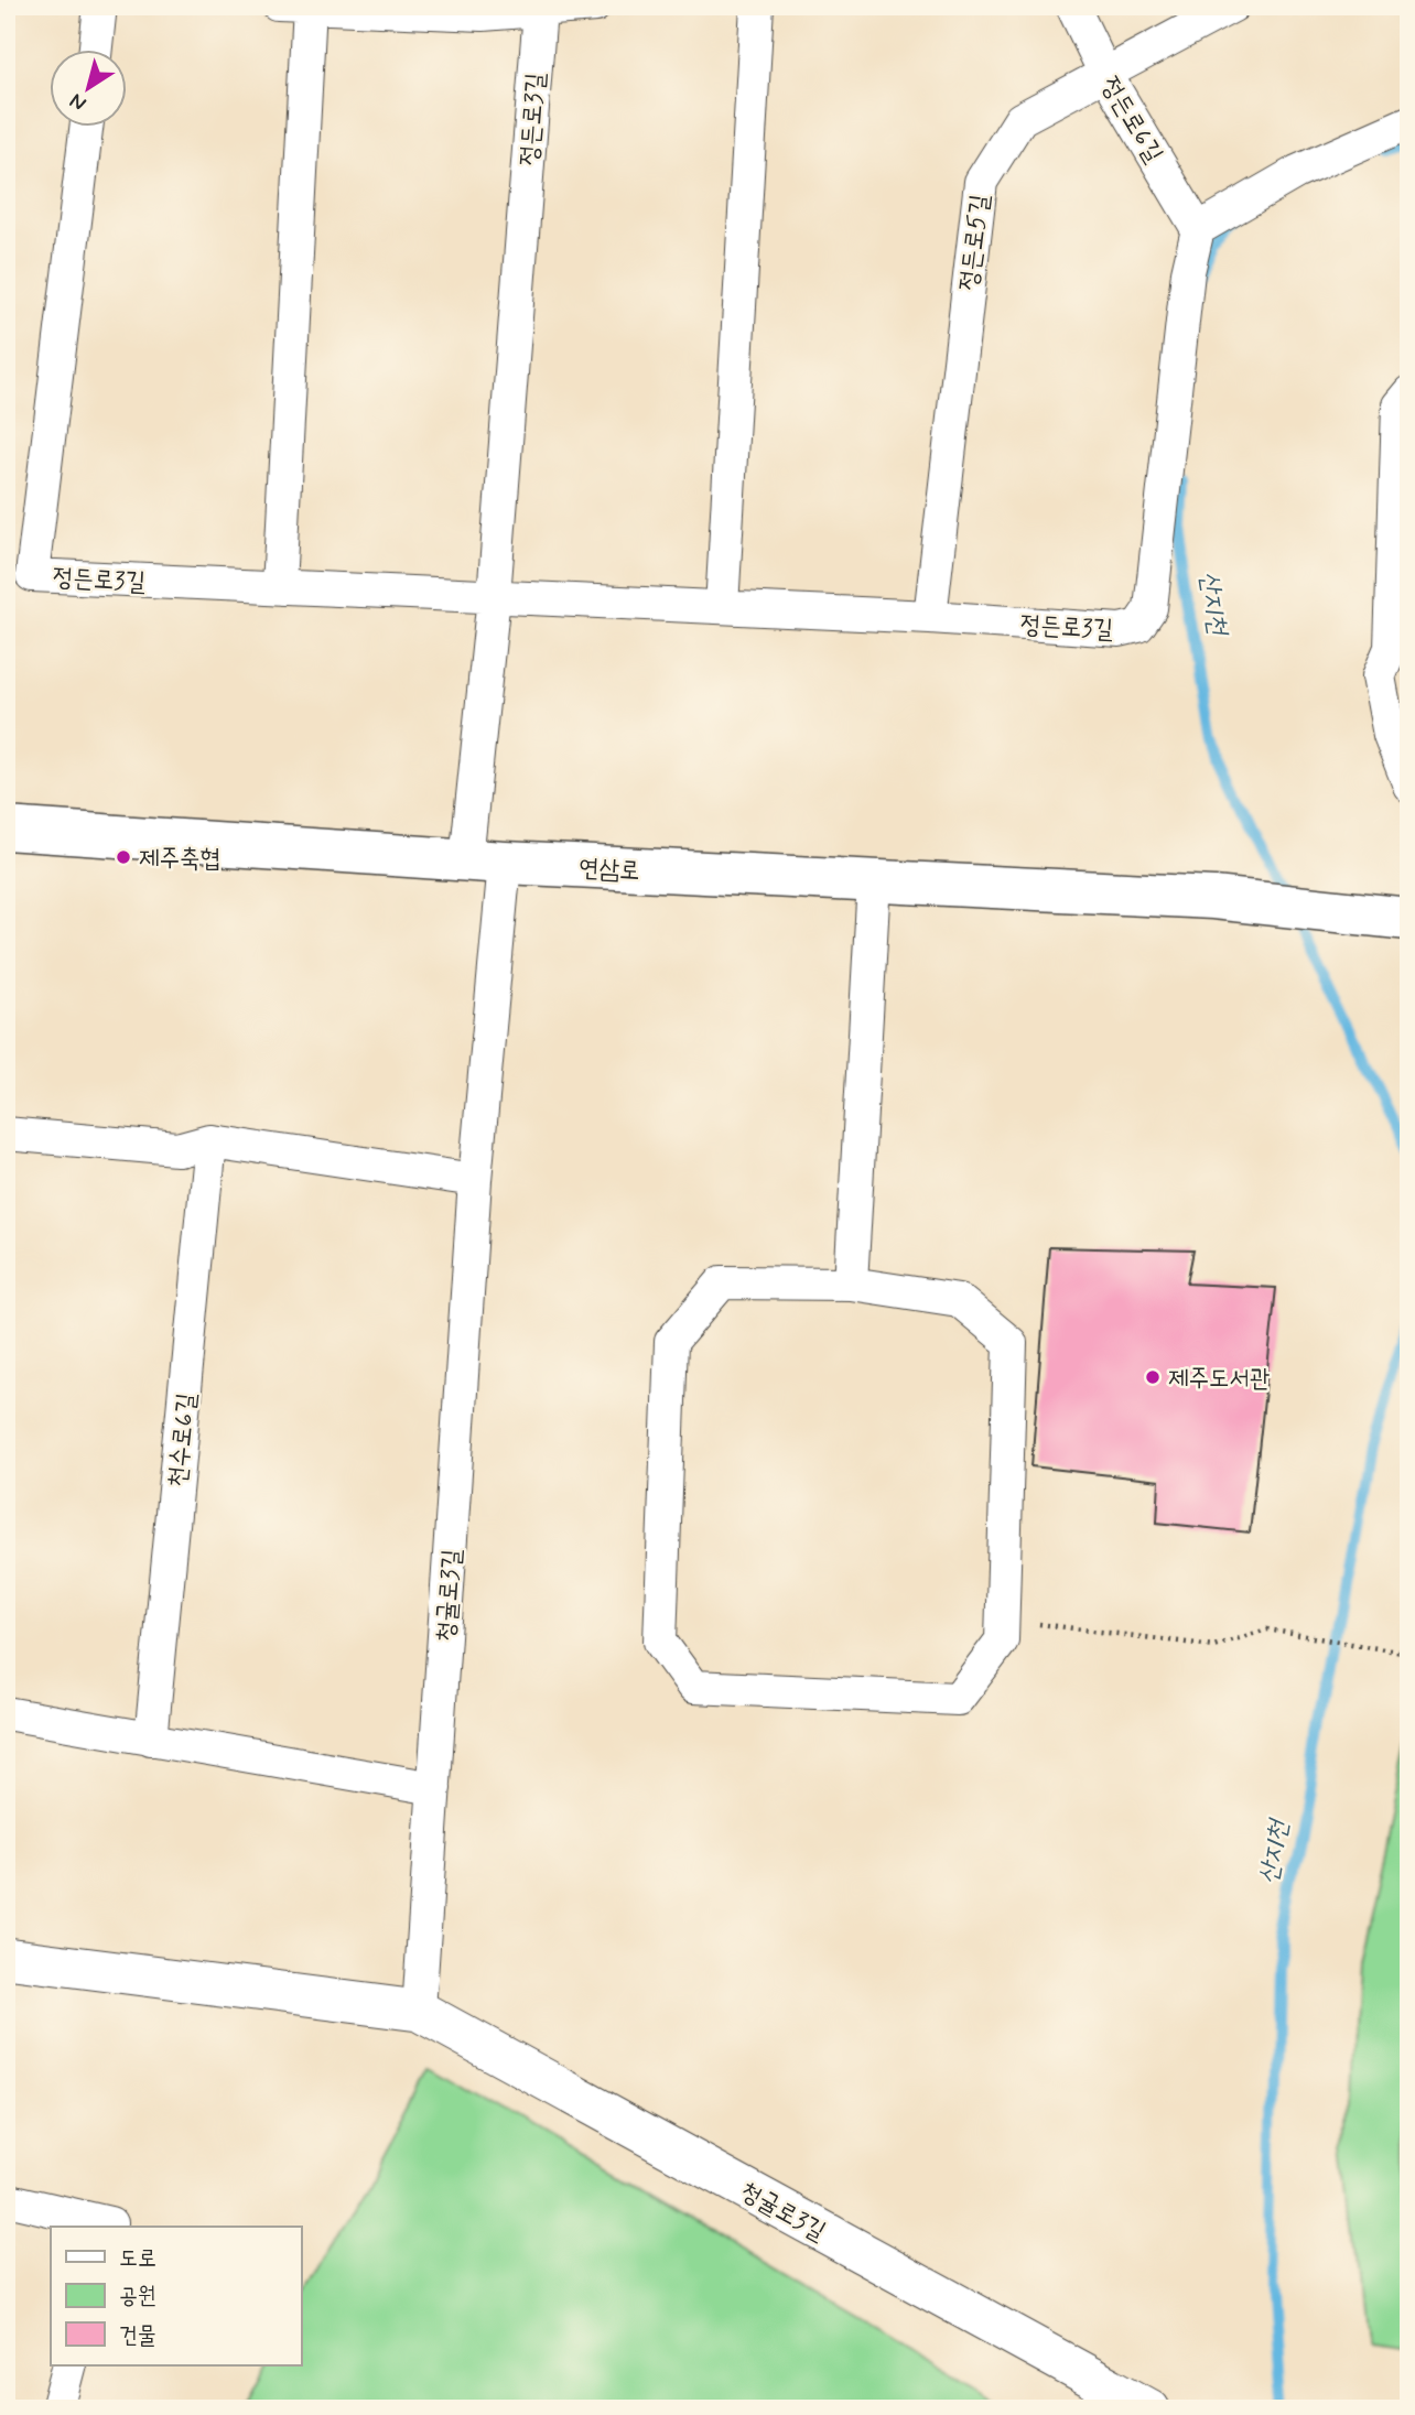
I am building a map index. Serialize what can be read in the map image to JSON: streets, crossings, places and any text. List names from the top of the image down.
{
  "streets": {
    "main road": ["연삼로"],
    "street": [
      "정든로3길",
      "정든로6길",
      "정든로5길",
      "천수로6길",
      "청귤로3길"
    ]
  },
  "crossings": [
    ["정든로3길", "정든로6길"],
    ["정든로3길", "정든로5길"],
    ["정든로3길", "연삼로"],
    ["정든로6길", "정든로5길"]
  ],
  "water": ["산지천"],
  "places": ["제주축협", "제주도서관"],
  "legend": ["도로", "공원", "건물"],
  "north": "bottom left"
}
